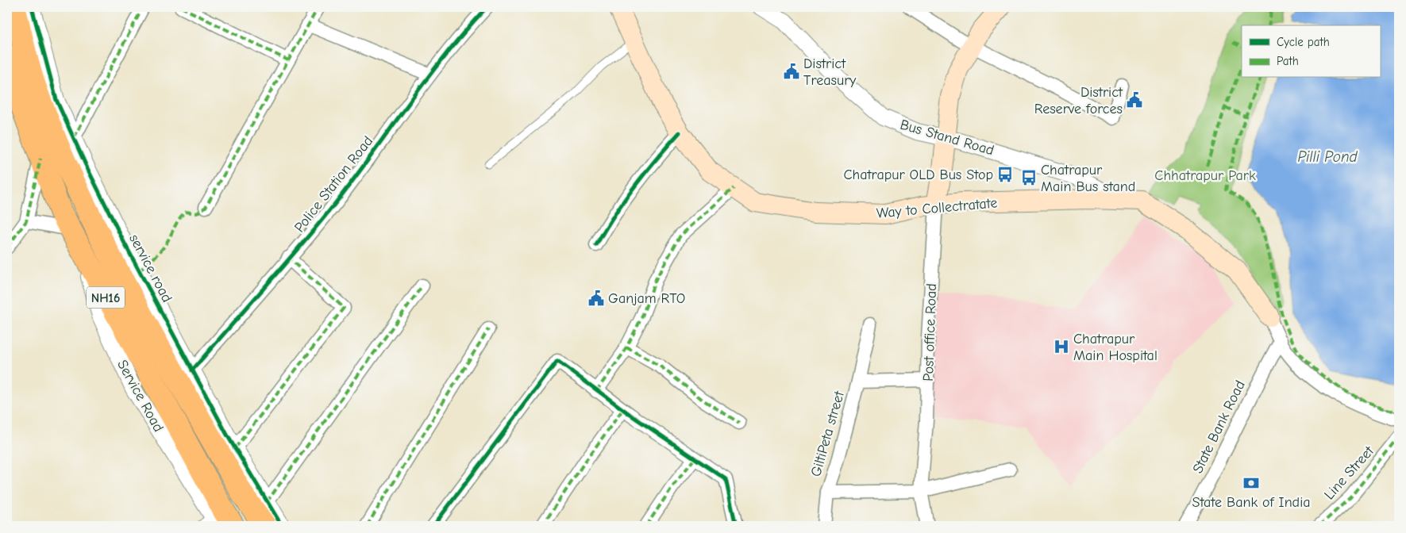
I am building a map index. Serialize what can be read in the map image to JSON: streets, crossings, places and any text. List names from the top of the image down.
{
  "streets": {
    "highway": ["NH16"],
    "main road": ["Way to Collectratate", "Post office Road"],
    "street": [
      "Bus Stand Road",
      "Police Station Road",
      "service road",
      "Service Road",
      "State Bank Road",
      "GiltiPeta street",
      "Line Street"
    ]
  },
  "crossings": [
    ["Bus Stand Road", "Way to Collectratate"],
    ["Bus Stand Road", "Post office Road"],
    ["Police Station Road", "service road"],
    ["Way to Collectratate", "Post office Road"],
    ["NH16", "Service Road"],
    ["Post office Road", "GiltiPeta street"]
  ],
  "water": ["Pilli Pond"],
  "parks": ["Chhatrapur Park"],
  "places": {
    "public building": ["District Treasury", "District Reserve forces", "Ganjam RTO"],
    "bus stop": ["Chatrapur OLD Bus Stop", "Chatrapur Main Bus stand"],
    "hospital": ["Chatrapur Main Hospital"],
    "bank": ["State Bank of India"]
  },
  "legend": ["Cycle path", "Path"]
}
